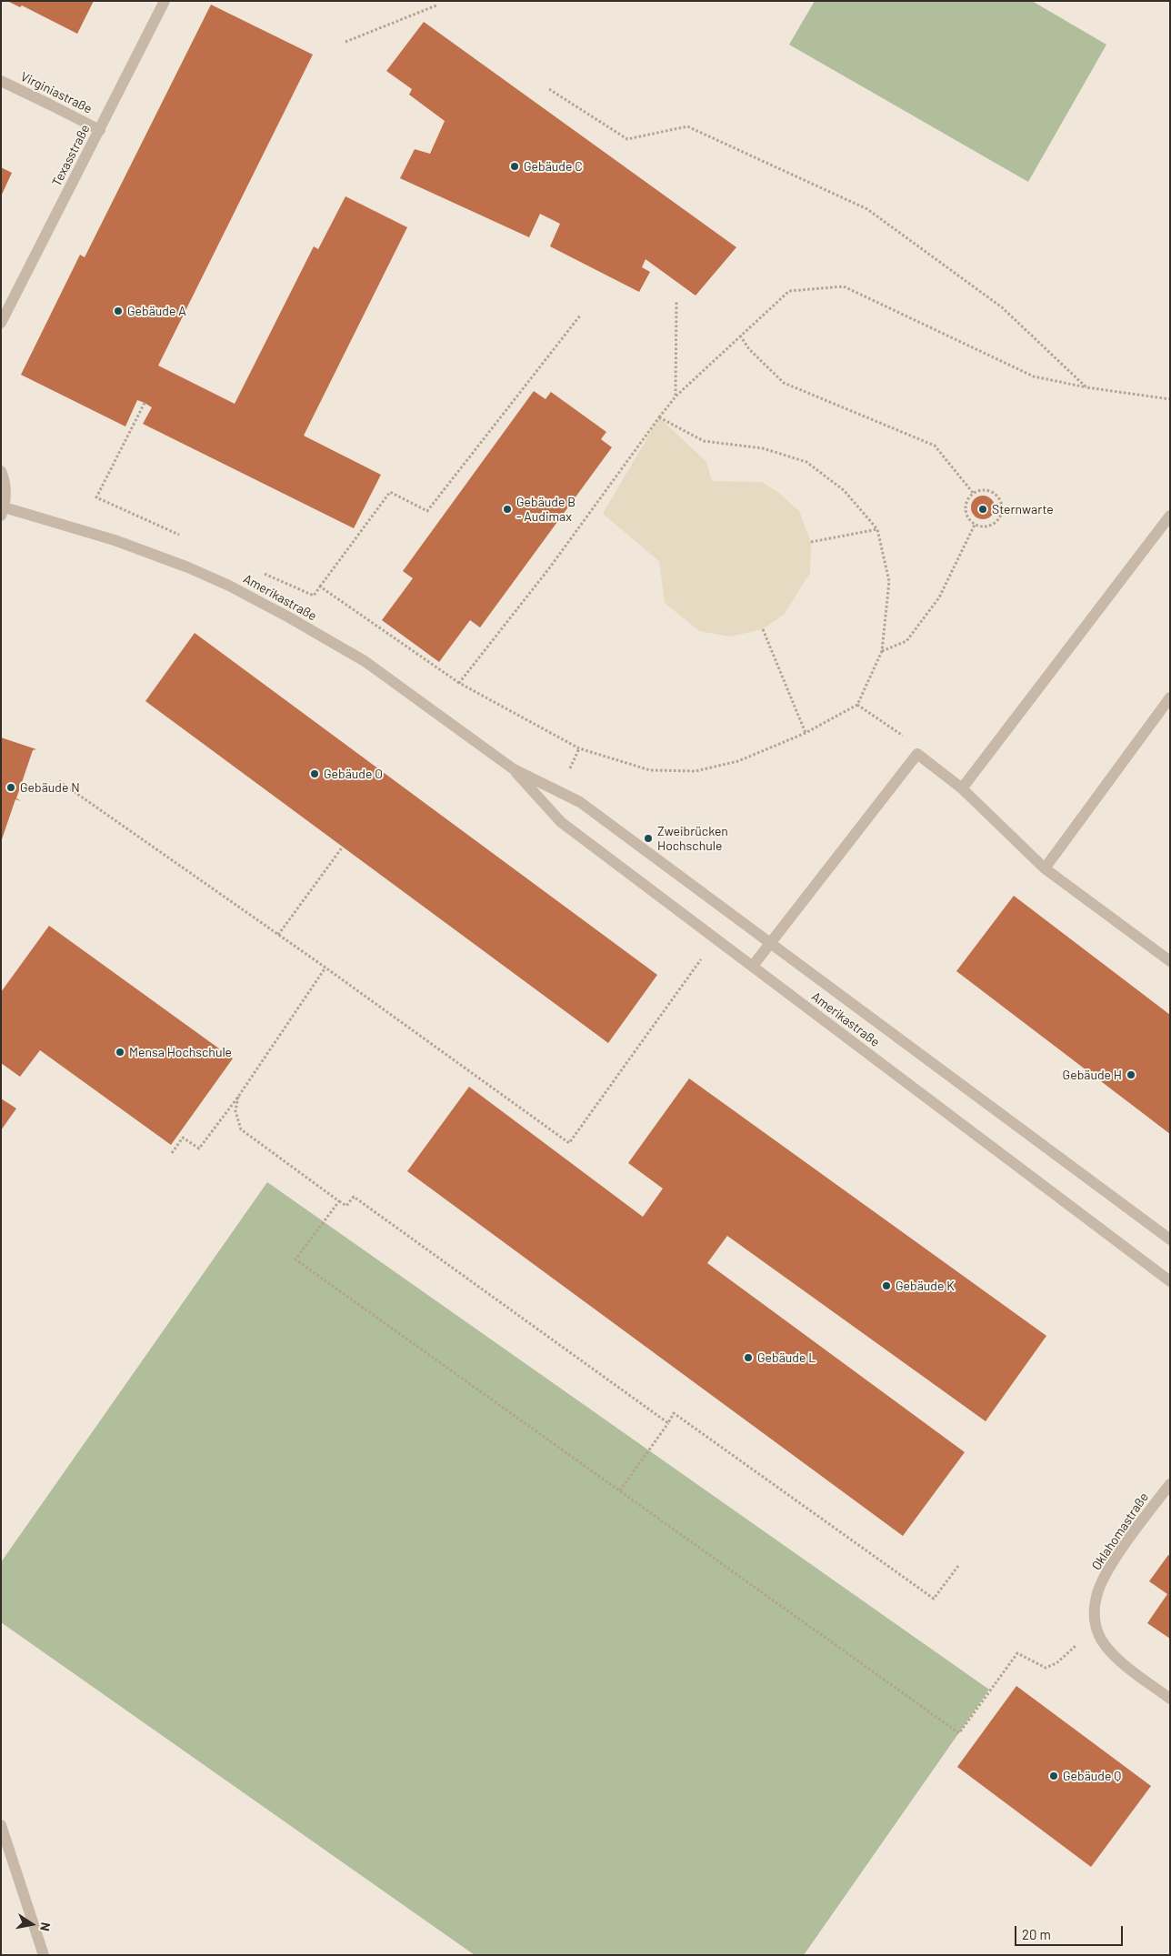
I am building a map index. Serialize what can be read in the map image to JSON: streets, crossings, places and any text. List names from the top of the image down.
{
  "streets": {
    "street": [
      "Virginiastraße",
      "Texasstraße",
      "Amerikastraße",
      "Oklahomastraße"
    ]
  },
  "crossings": [
    ["Virginiastraße", "Texasstraße"]
  ],
  "places": [
    "Gebäude C",
    "Gebäude A",
    "Gebäude B - Audimax",
    "Sternwarte",
    "Gebäude O",
    "Gebäude N",
    "Zweibrücken Hochschule",
    "Mensa Hochschule",
    "Gebäude H",
    "Gebäude K",
    "Gebäude L",
    "Gebäude Q"
  ],
  "scale_bar": "20 m",
  "north": "right"
}
